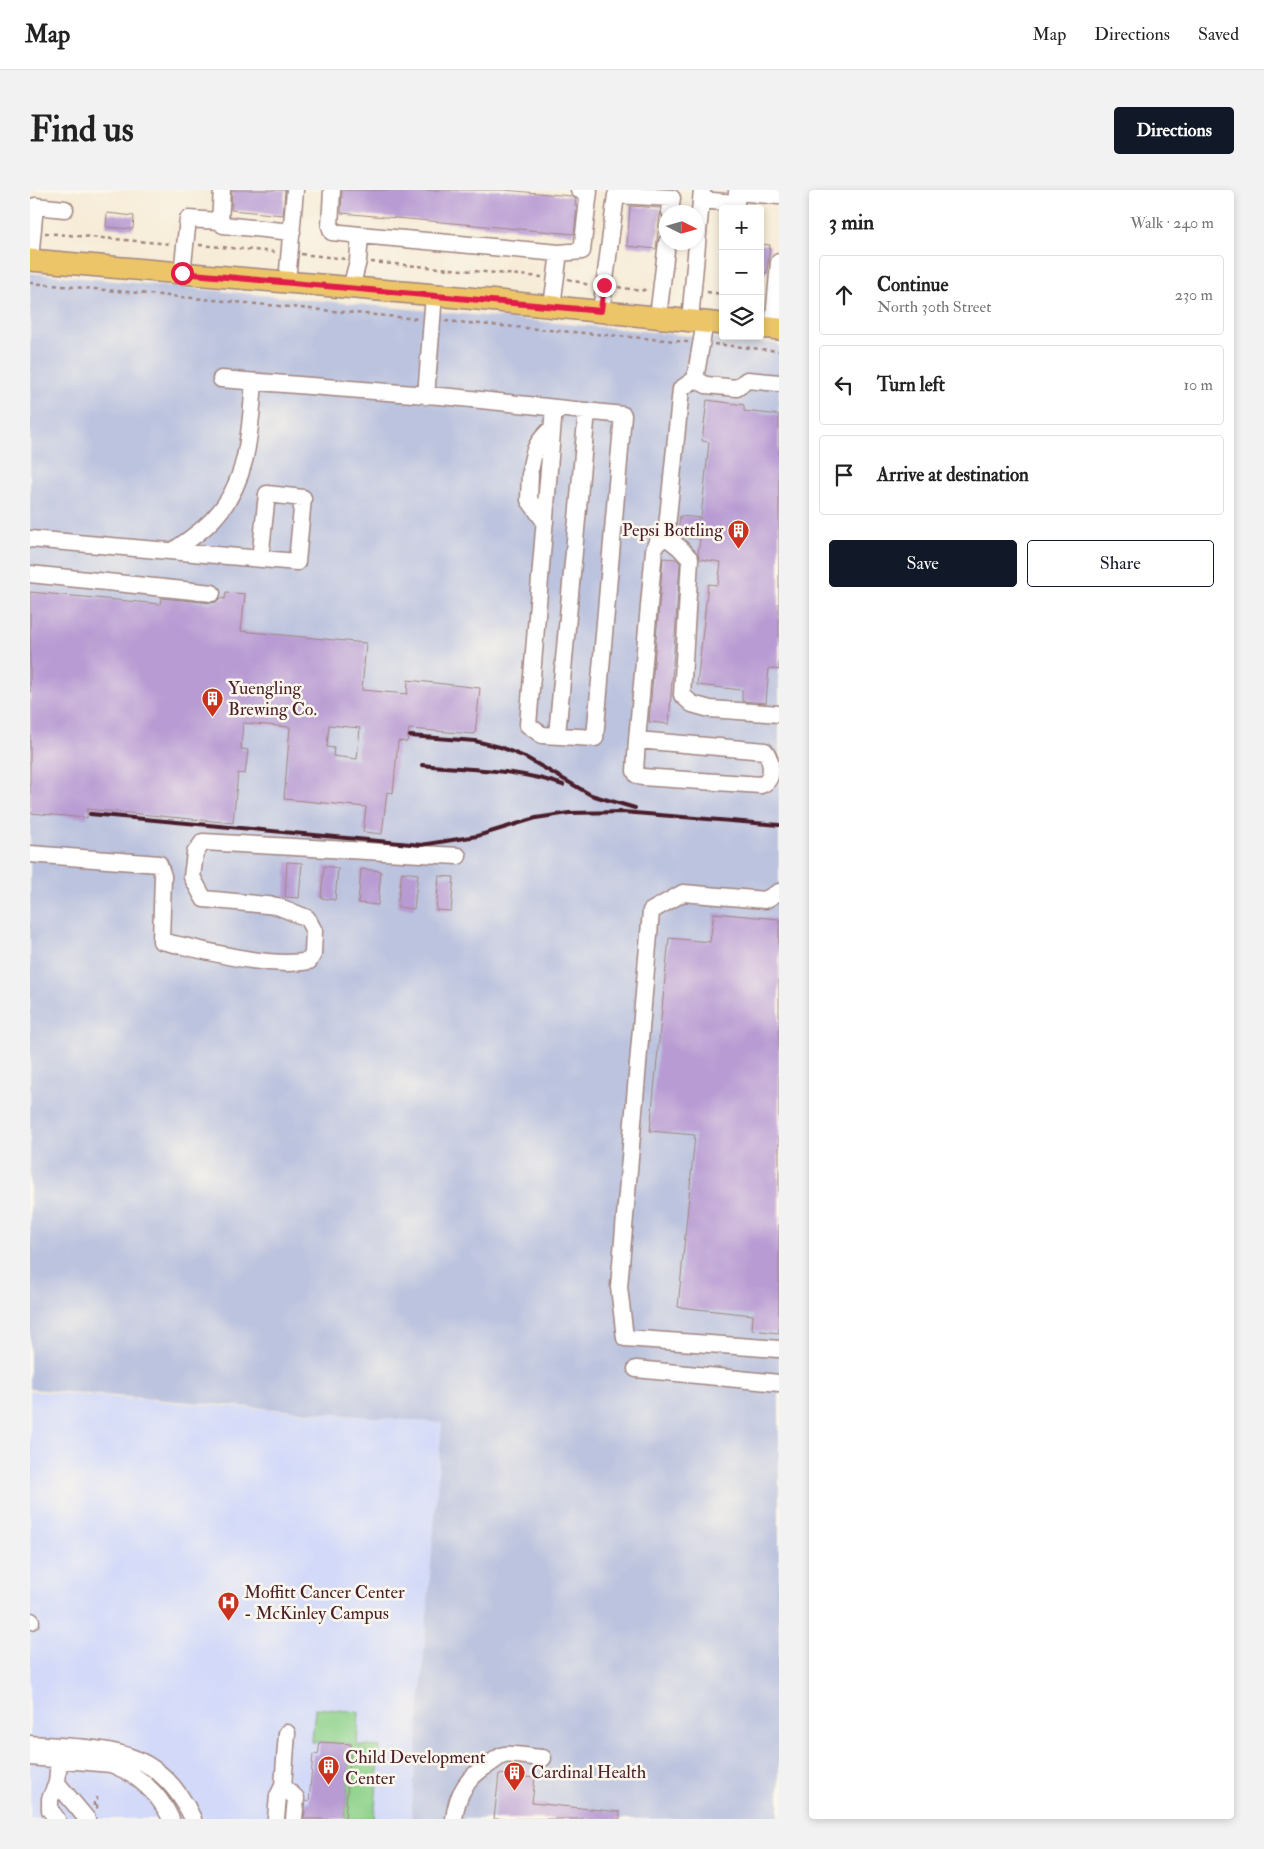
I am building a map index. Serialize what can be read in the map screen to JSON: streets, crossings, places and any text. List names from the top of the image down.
{
  "places": {
    "building": [
      "Pepsi Bottling",
      "Yuengling Brewing Co.",
      "Child Development Center",
      "Cardinal Health"
    ],
    "hospital": ["Moffitt Cancer Center - McKinley Campus"]
  },
  "north": "right",
  "page": {
    "header": "Map",
    "nav": ["Map", "Directions", "Saved"],
    "buttons": [
      "Directions",
      ["Save", "Share"]
    ],
    "title": "Find us",
    "heading": ["3 min", "Walk · 240 m"],
    "map_buttons": ["+", "−"],
    "list": [
      ["Continue", "North 30th Street", "230 m"],
      ["Turn left", "10 m"],
      "Arrive at destination"
    ]
  }
}
